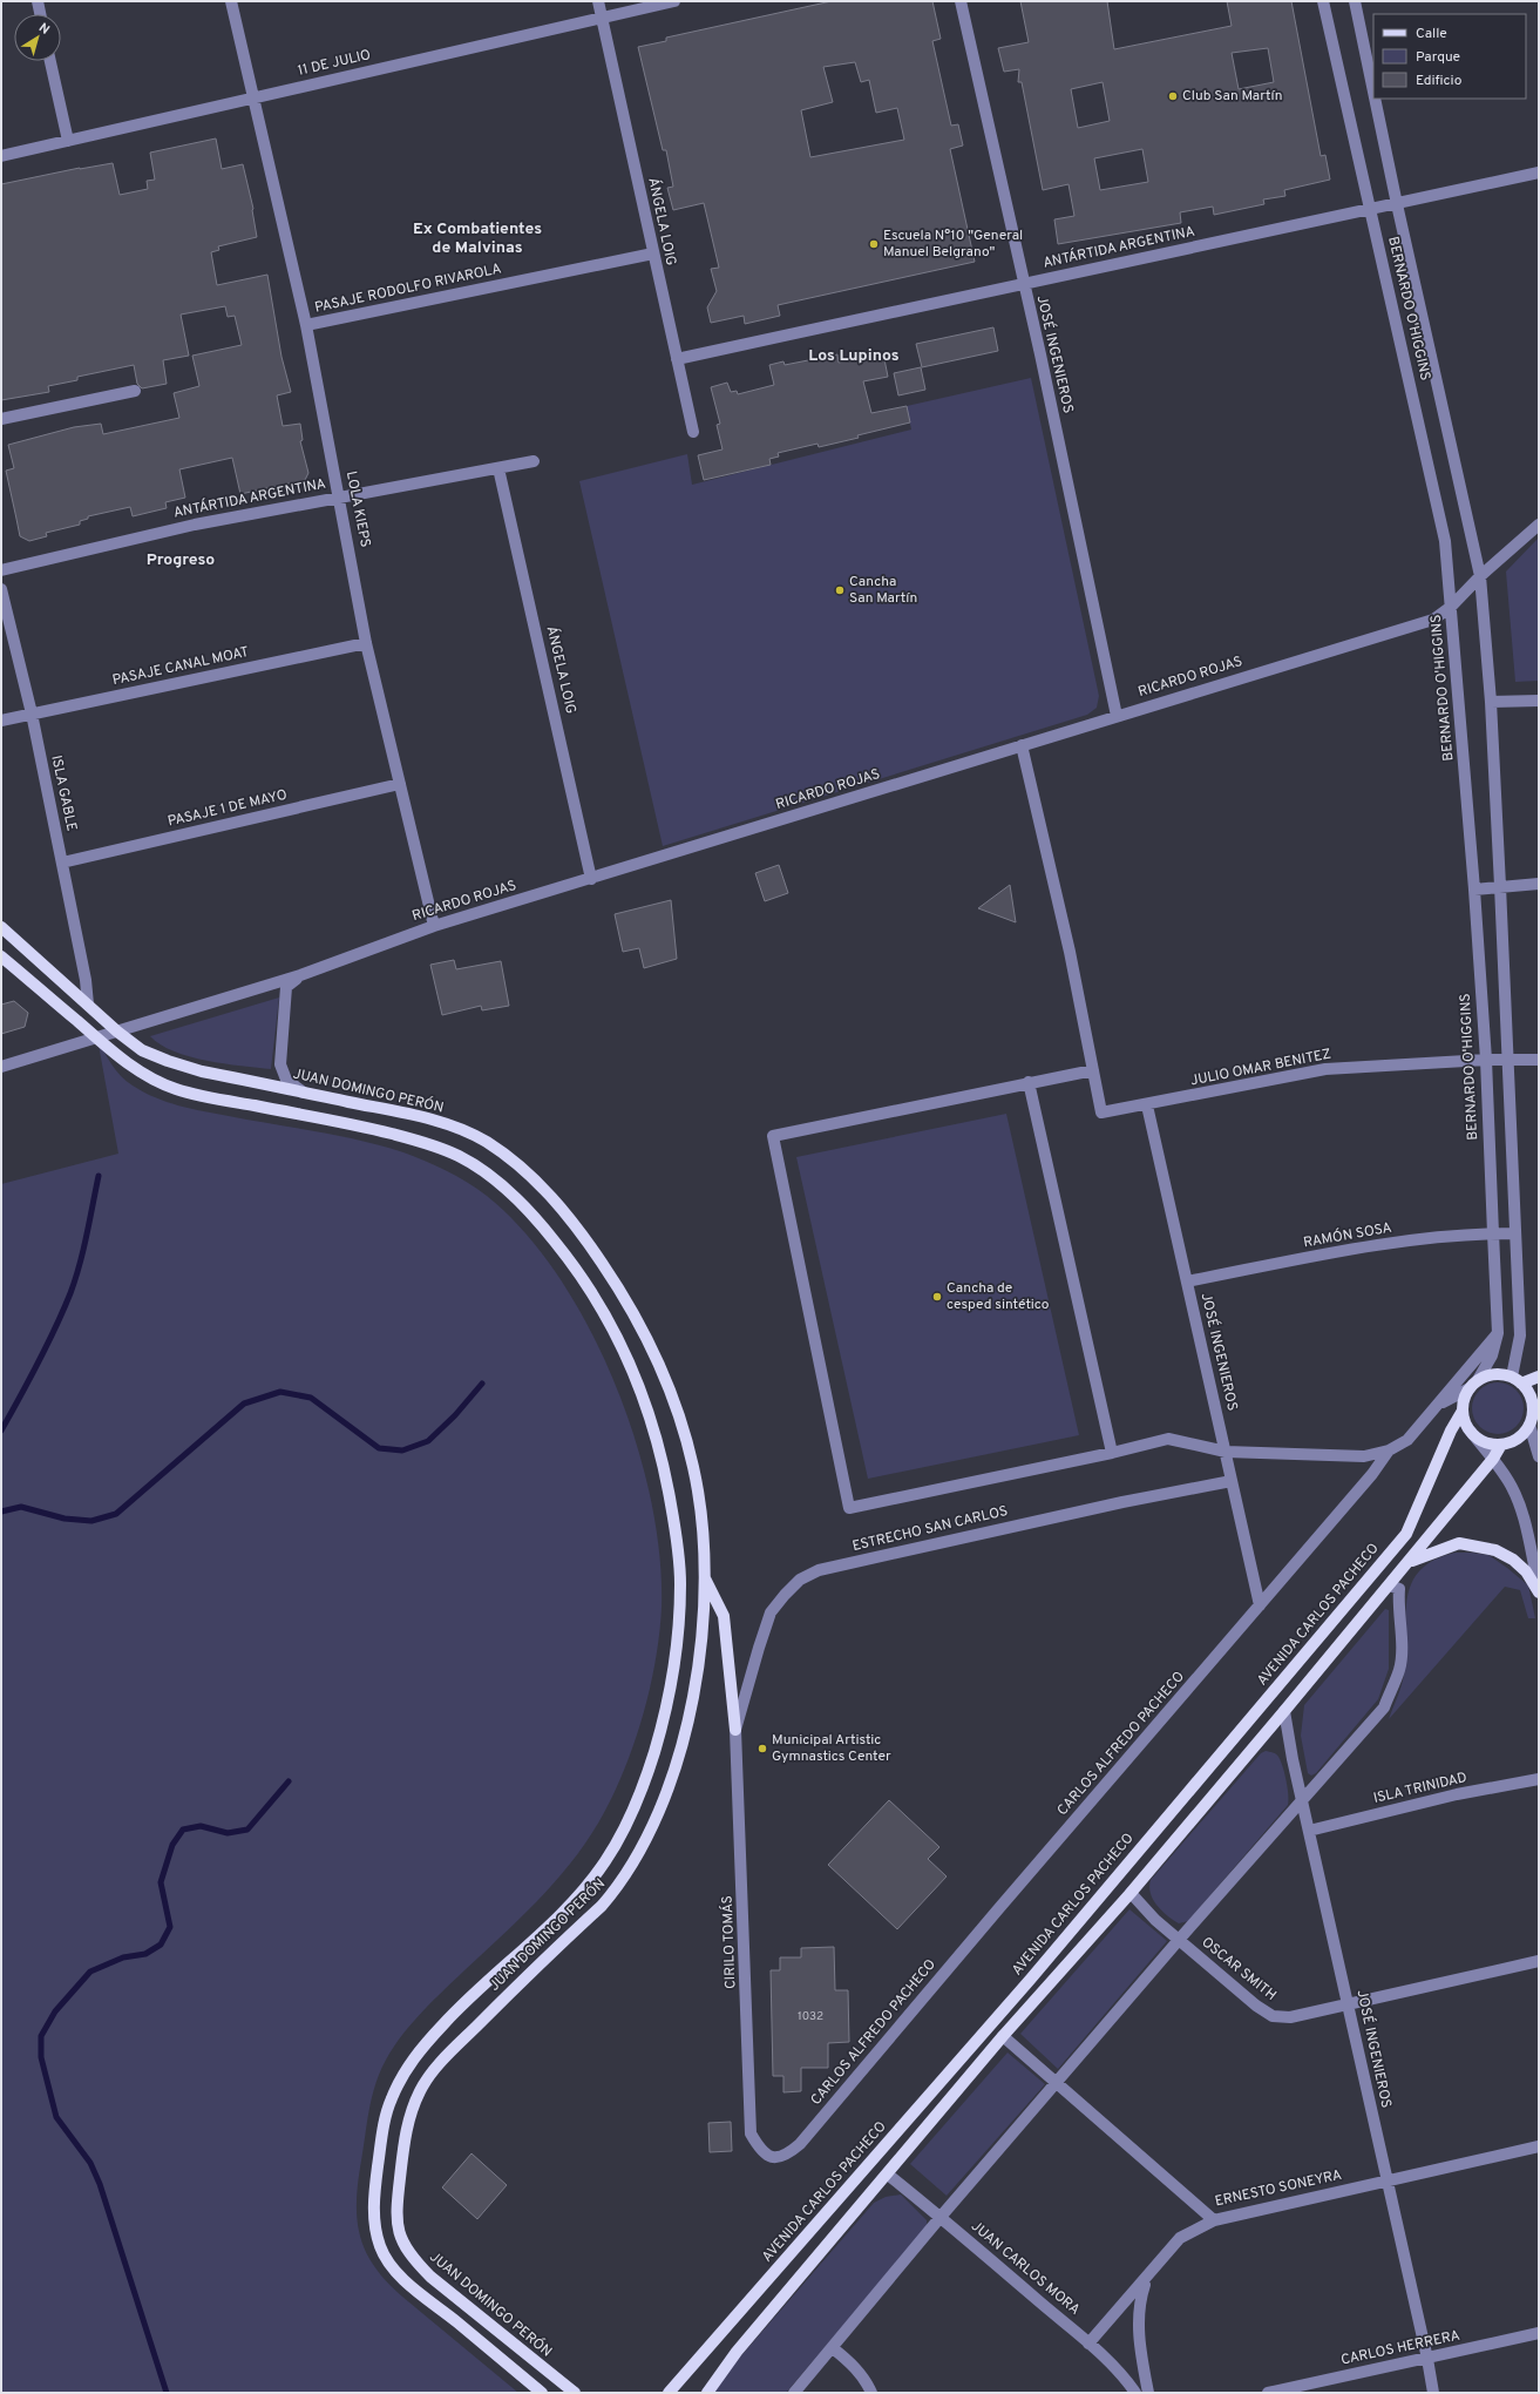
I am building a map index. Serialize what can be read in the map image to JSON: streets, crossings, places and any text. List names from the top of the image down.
{
  "streets": {
    "main road": ["JUAN DOMINGO PERÓN", "AVENIDA CARLOS PACHECO"],
    "street": [
      "11 DE JULIO",
      "ÁNGELA LOIG",
      "ANTÁRTIDA ARGENTINA",
      "PASAJE RODOLFO RIVAROLA",
      "BERNARDO O'HIGGINS",
      "JOSÉ INGENIEROS",
      "LOLA KIEPS",
      "PASAJE CANAL MOAT",
      "RICARDO ROJAS",
      "ISLA GABLE",
      "PASAJE 1 DE MAYO",
      "JULIO OMAR BENITEZ",
      "RAMÓN SOSA",
      "ESTRECHO SAN CARLOS",
      "CARLOS ALFREDO PACHECO",
      "ISLA TRINIDAD",
      "CIRILO TOMÁS",
      "OSCAR SMITH",
      "ERNESTO SONEYRA",
      "JUAN CARLOS MORA",
      "CARLOS HERRERA"
    ]
  },
  "crossings": [
    ["11 DE JULIO", "ÁNGELA LOIG"],
    ["11 DE JULIO", "LOLA KIEPS"],
    ["ÁNGELA LOIG", "ANTÁRTIDA ARGENTINA"],
    ["ÁNGELA LOIG", "PASAJE RODOLFO RIVAROLA"],
    ["ÁNGELA LOIG", "RICARDO ROJAS"],
    ["ANTÁRTIDA ARGENTINA", "BERNARDO O'HIGGINS"],
    ["ANTÁRTIDA ARGENTINA", "JOSÉ INGENIEROS"],
    ["ANTÁRTIDA ARGENTINA", "LOLA KIEPS"],
    ["PASAJE RODOLFO RIVAROLA", "LOLA KIEPS"],
    ["BERNARDO O'HIGGINS", "RICARDO ROJAS"],
    ["BERNARDO O'HIGGINS", "JULIO OMAR BENITEZ"],
    ["BERNARDO O'HIGGINS", "RAMÓN SOSA"],
    ["BERNARDO O'HIGGINS", "AVENIDA CARLOS PACHECO"],
    ["BERNARDO O'HIGGINS", "CARLOS ALFREDO PACHECO"],
    ["JOSÉ INGENIEROS", "RICARDO ROJAS"],
    ["JOSÉ INGENIEROS", "JULIO OMAR BENITEZ"],
    ["JOSÉ INGENIEROS", "RAMÓN SOSA"],
    ["JOSÉ INGENIEROS", "ESTRECHO SAN CARLOS"],
    ["JOSÉ INGENIEROS", "CARLOS ALFREDO PACHECO"],
    ["JOSÉ INGENIEROS", "ISLA TRINIDAD"],
    ["JOSÉ INGENIEROS", "OSCAR SMITH"],
    ["JOSÉ INGENIEROS", "ERNESTO SONEYRA"],
    ["JOSÉ INGENIEROS", "CARLOS HERRERA"],
    ["LOLA KIEPS", "PASAJE CANAL MOAT"],
    ["LOLA KIEPS", "RICARDO ROJAS"],
    ["LOLA KIEPS", "PASAJE 1 DE MAYO"],
    ["PASAJE CANAL MOAT", "ISLA GABLE"],
    ["RICARDO ROJAS", "JUAN DOMINGO PERÓN"],
    ["ISLA GABLE", "PASAJE 1 DE MAYO"],
    ["ISLA GABLE", "JUAN DOMINGO PERÓN"],
    ["ESTRECHO SAN CARLOS", "CIRILO TOMÁS"],
    ["CARLOS ALFREDO PACHECO", "CIRILO TOMÁS"]
  ],
  "districts": ["Ex Combatientes de Malvinas", "Los Lupinos", "Progreso"],
  "places": [
    "Club San Martín",
    "Escuela N°10 \"General Manuel Belgrano\"",
    "Cancha San Martín",
    "Cancha de cesped sintético",
    "Municipal Artistic Gymnastics Center"
  ],
  "house_numbers": ["1032"],
  "legend": ["Calle", "Parque", "Edificio"],
  "north": "top right"
}
